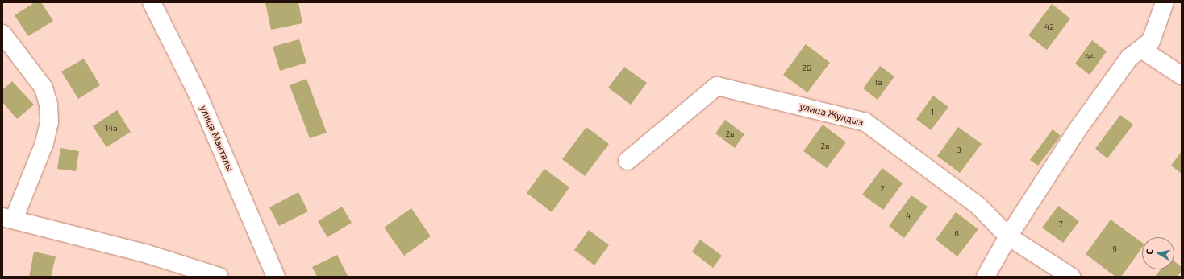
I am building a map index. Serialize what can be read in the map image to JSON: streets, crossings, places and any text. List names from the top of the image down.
{
  "streets": {
    "street": ["улица Жулдыз", "улица Макталы"]
  },
  "house_numbers": [
    "42",
    "44",
    "2Б",
    "1а",
    "1",
    "14а",
    "2в",
    "2а",
    "3",
    "2",
    "4",
    "7",
    "6",
    "9"
  ],
  "north": "left"
}
